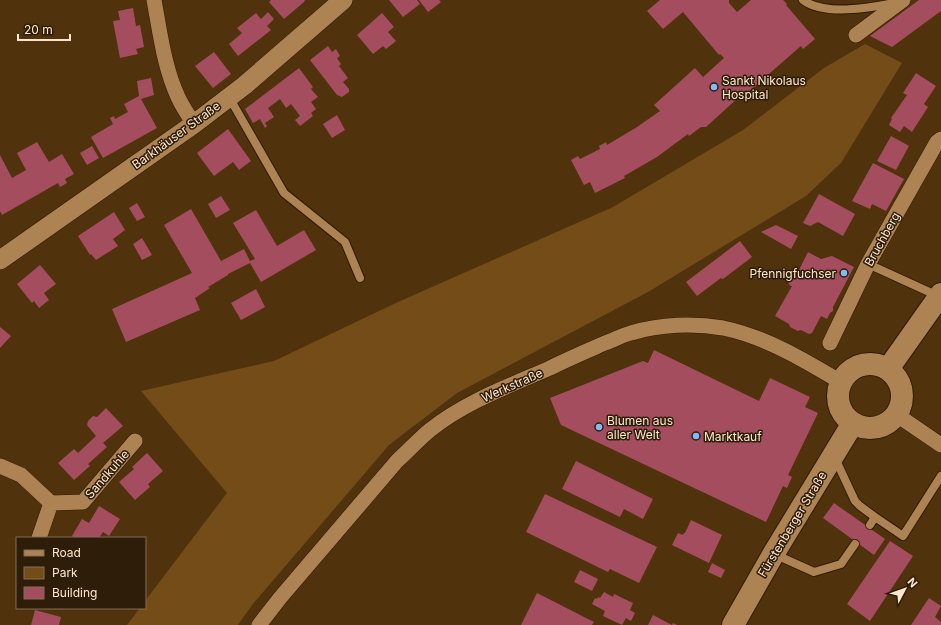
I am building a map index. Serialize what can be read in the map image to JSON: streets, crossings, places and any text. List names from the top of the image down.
{
  "streets": {
    "main road": ["Fürstenberger Straße"],
    "street": [
      "Barkhäuser Straße",
      "Bruchberg",
      "Werkstraße",
      "Sandkuhle"
    ]
  },
  "crossings": [
    ["Werkstraße", "Fürstenberger Straße"]
  ],
  "places": [
    "Sankt Nikolaus Hospital",
    "Pfennigfuchser",
    "Blumen aus aller Welt",
    "Marktkauf"
  ],
  "legend": ["Road", "Park", "Building"],
  "scale_bar": "20 m",
  "north": "top right"
}
